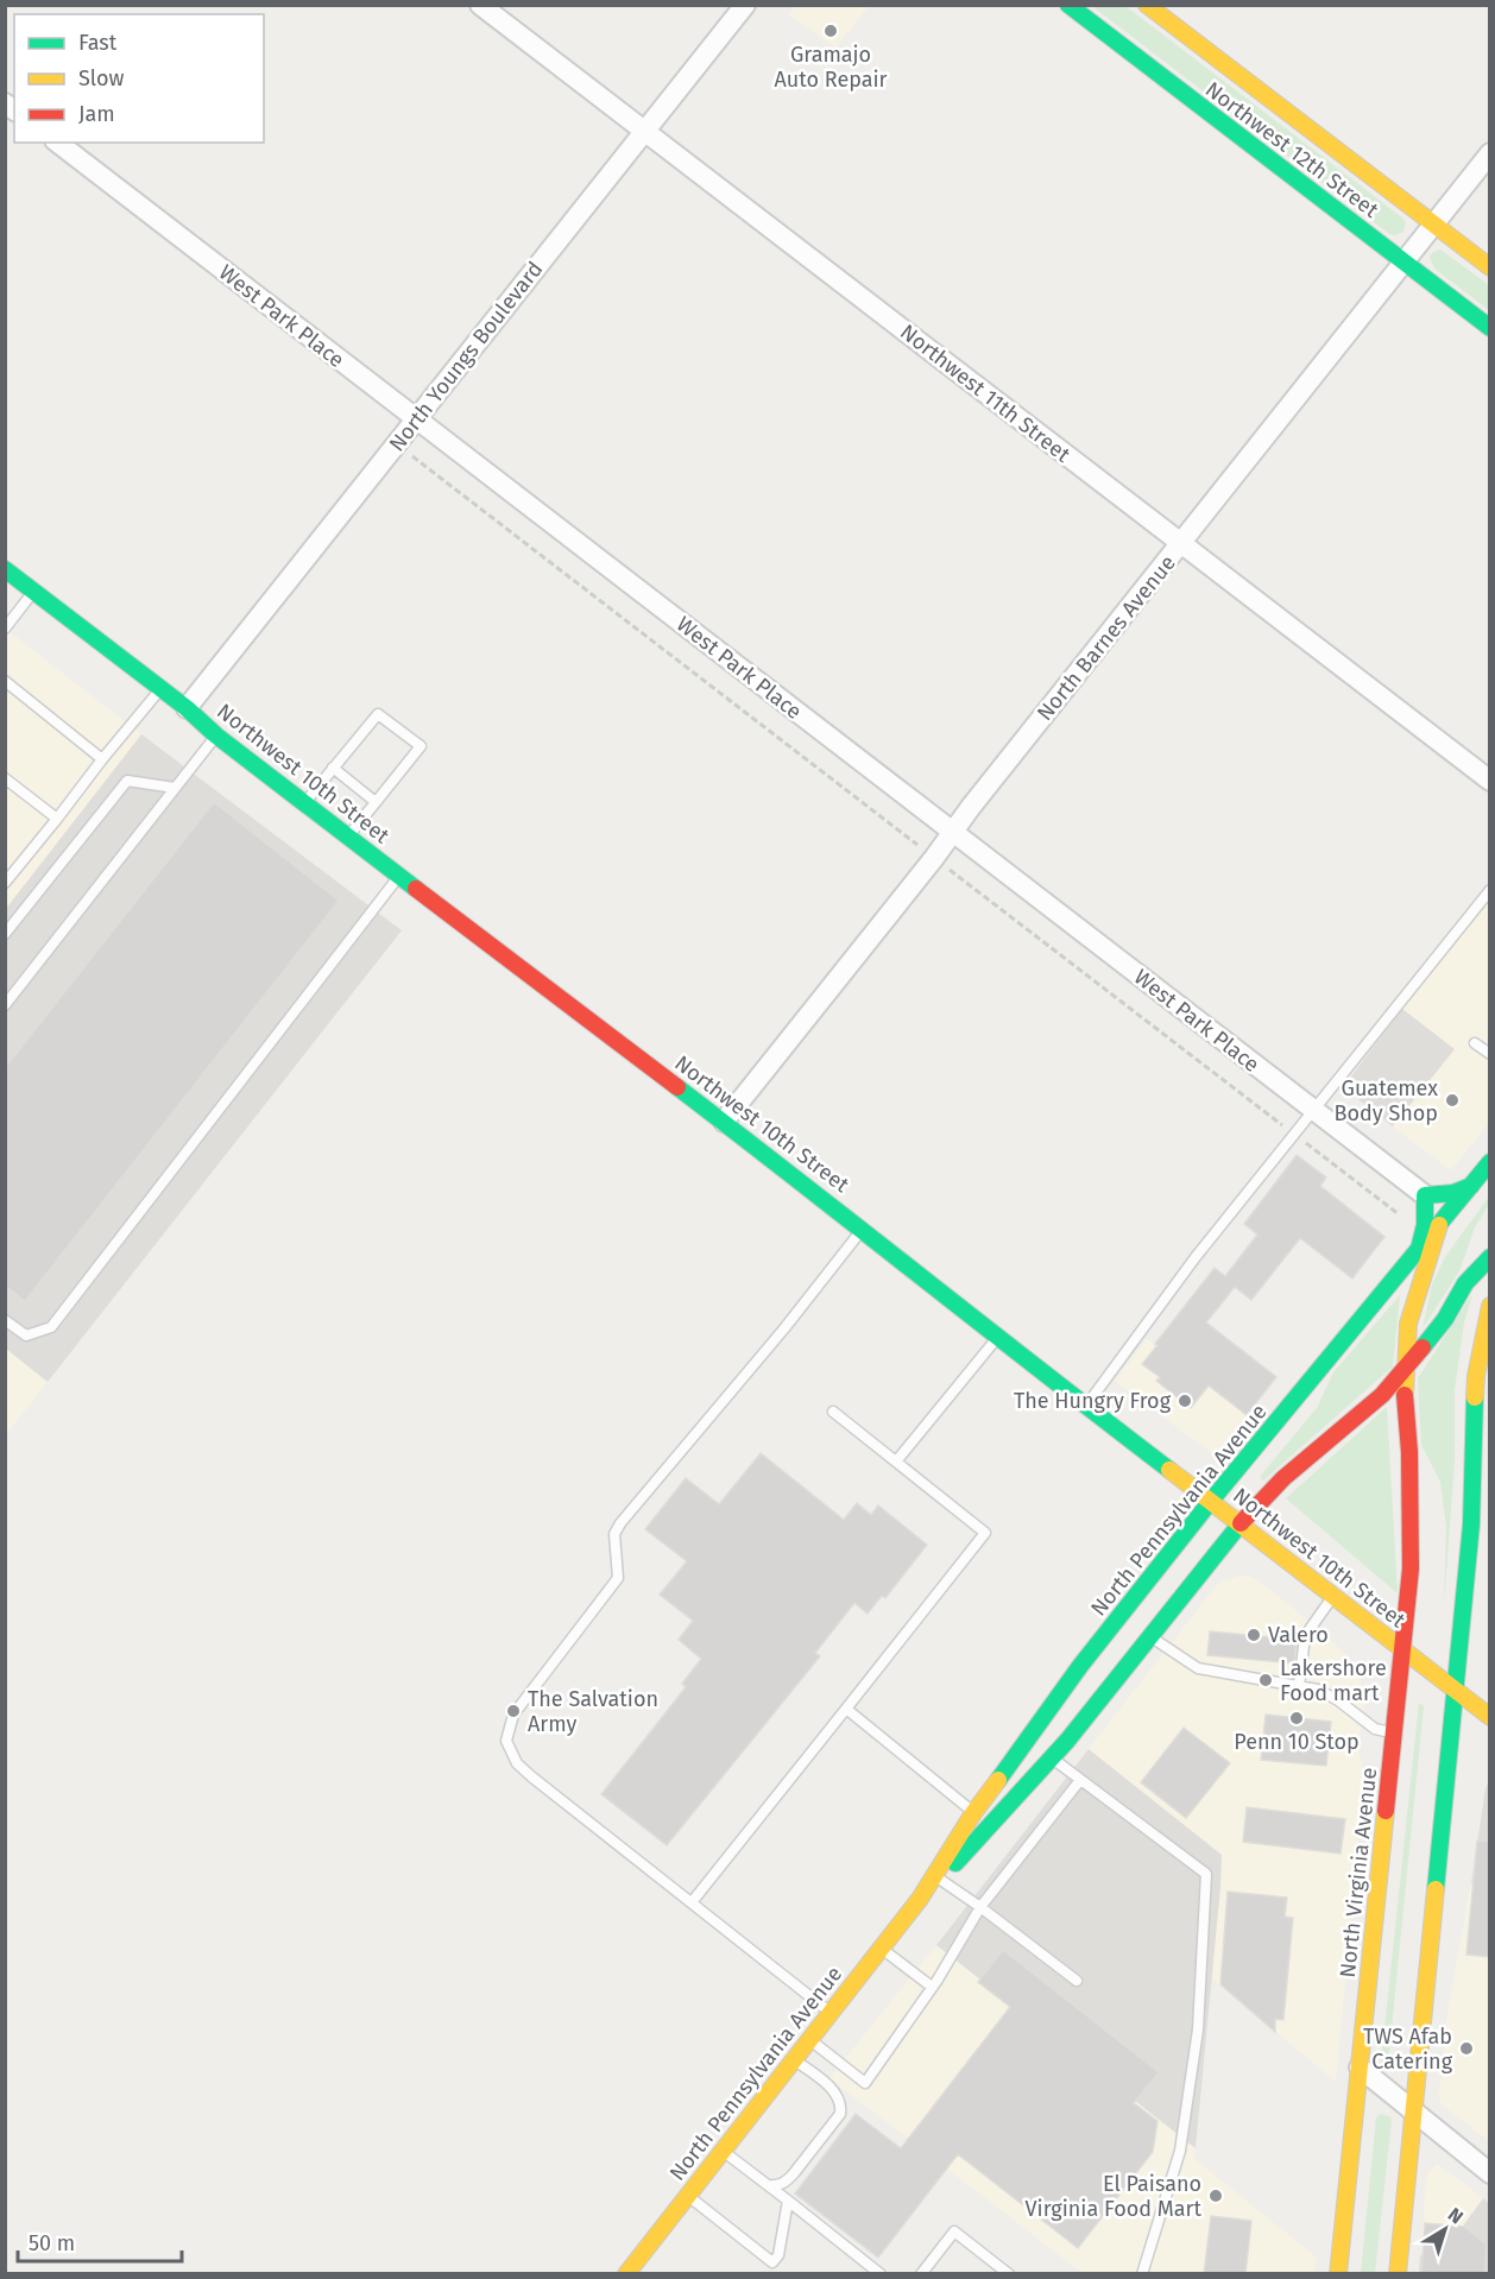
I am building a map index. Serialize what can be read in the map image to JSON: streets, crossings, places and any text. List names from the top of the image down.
{
  "streets": {
    "main road": [
      "Northwest 12th Street",
      "Northwest 10th Street",
      "North Pennsylvania Avenue",
      "North Virginia Avenue"
    ],
    "street": [
      "West Park Place",
      "North Youngs Boulevard",
      "Northwest 11th Street",
      "North Barnes Avenue"
    ]
  },
  "crossings": [
    ["Northwest 12th Street", "North Barnes Avenue"],
    ["West Park Place", "North Youngs Boulevard"],
    ["West Park Place", "North Barnes Avenue"],
    ["North Youngs Boulevard", "Northwest 11th Street"],
    ["North Youngs Boulevard", "Northwest 10th Street"],
    ["Northwest 11th Street", "North Barnes Avenue"],
    ["North Barnes Avenue", "Northwest 10th Street"],
    ["Northwest 10th Street", "North Pennsylvania Avenue"],
    ["Northwest 10th Street", "North Virginia Avenue"],
    ["North Pennsylvania Avenue", "North Virginia Avenue"]
  ],
  "places": [
    "Gramajo Auto Repair",
    "Guatemex Body Shop",
    "The Hungry Frog",
    "Valero",
    "Lakershore Food mart",
    "The Salvation Army",
    "Penn 10 Stop",
    "TWS Afab Catering",
    "El Paisano Virginia Food Mart"
  ],
  "legend": ["Fast", "Slow", "Jam"],
  "scale_bar": "50 m",
  "north": "top right"
}
